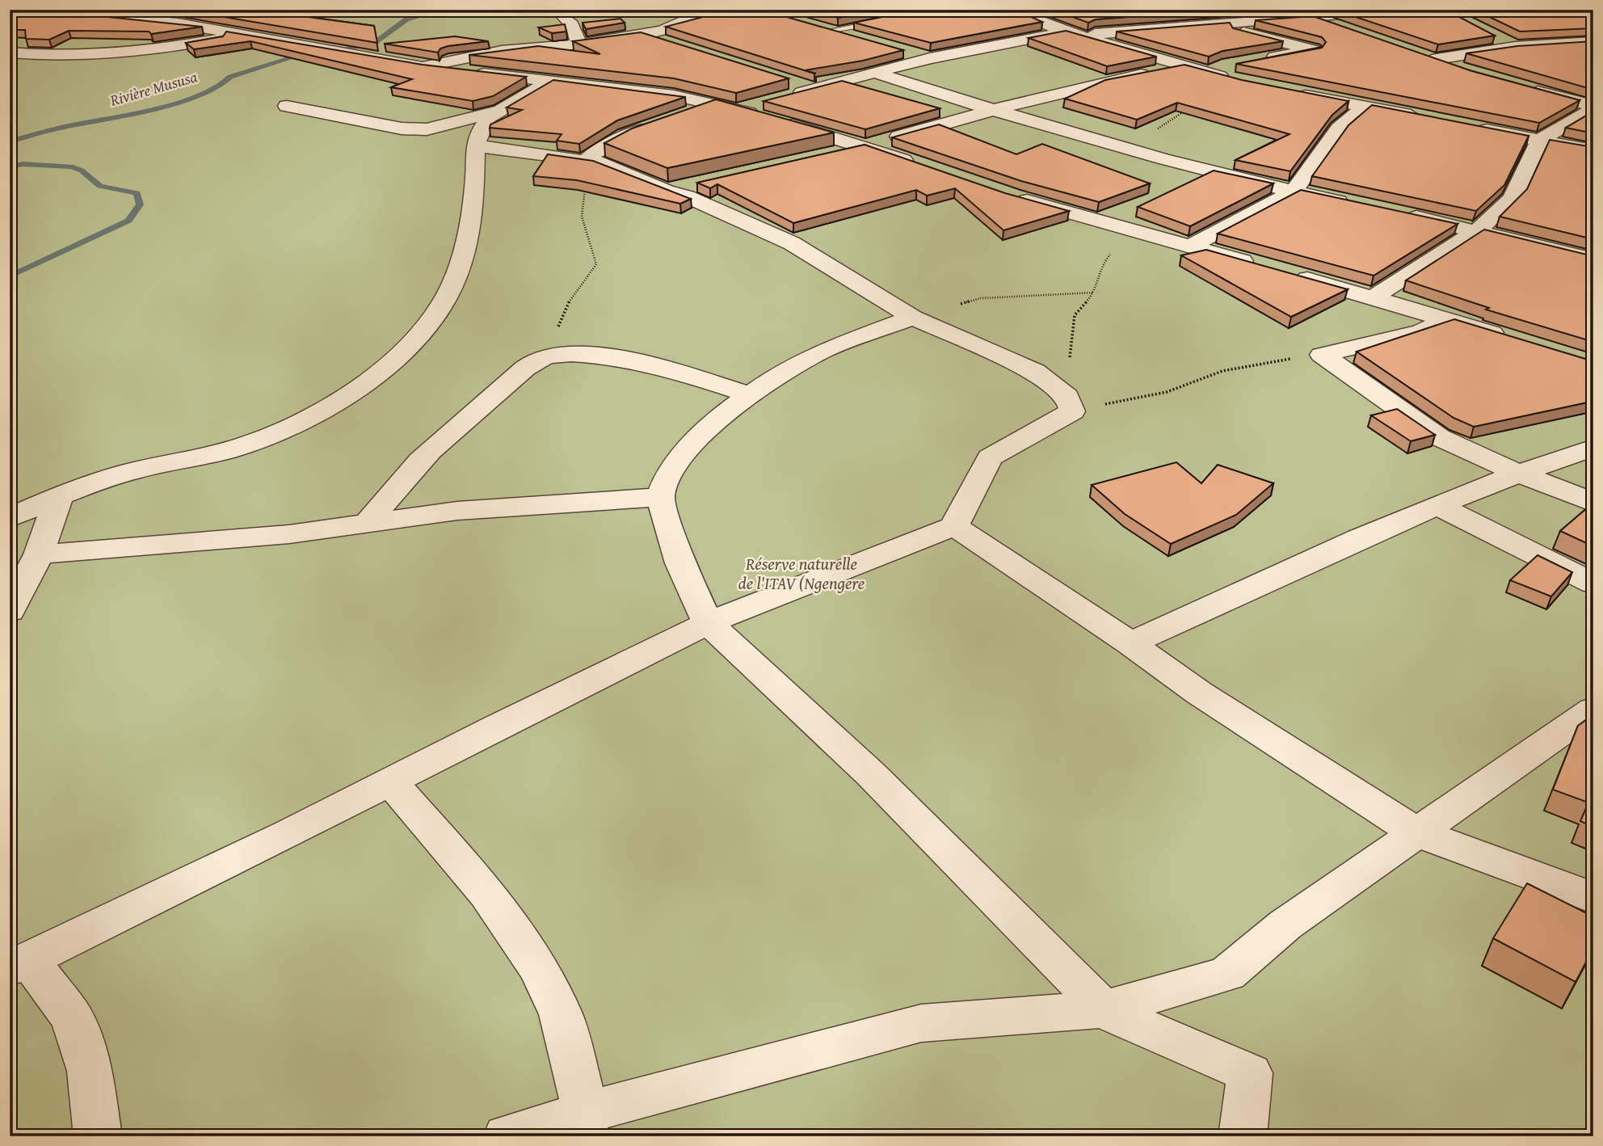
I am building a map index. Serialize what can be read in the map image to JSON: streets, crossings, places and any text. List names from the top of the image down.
{
  "water": ["Rivière Mususa"],
  "parks": ["Réserve naturelle de l'ITAV (Ngengere"]
}
